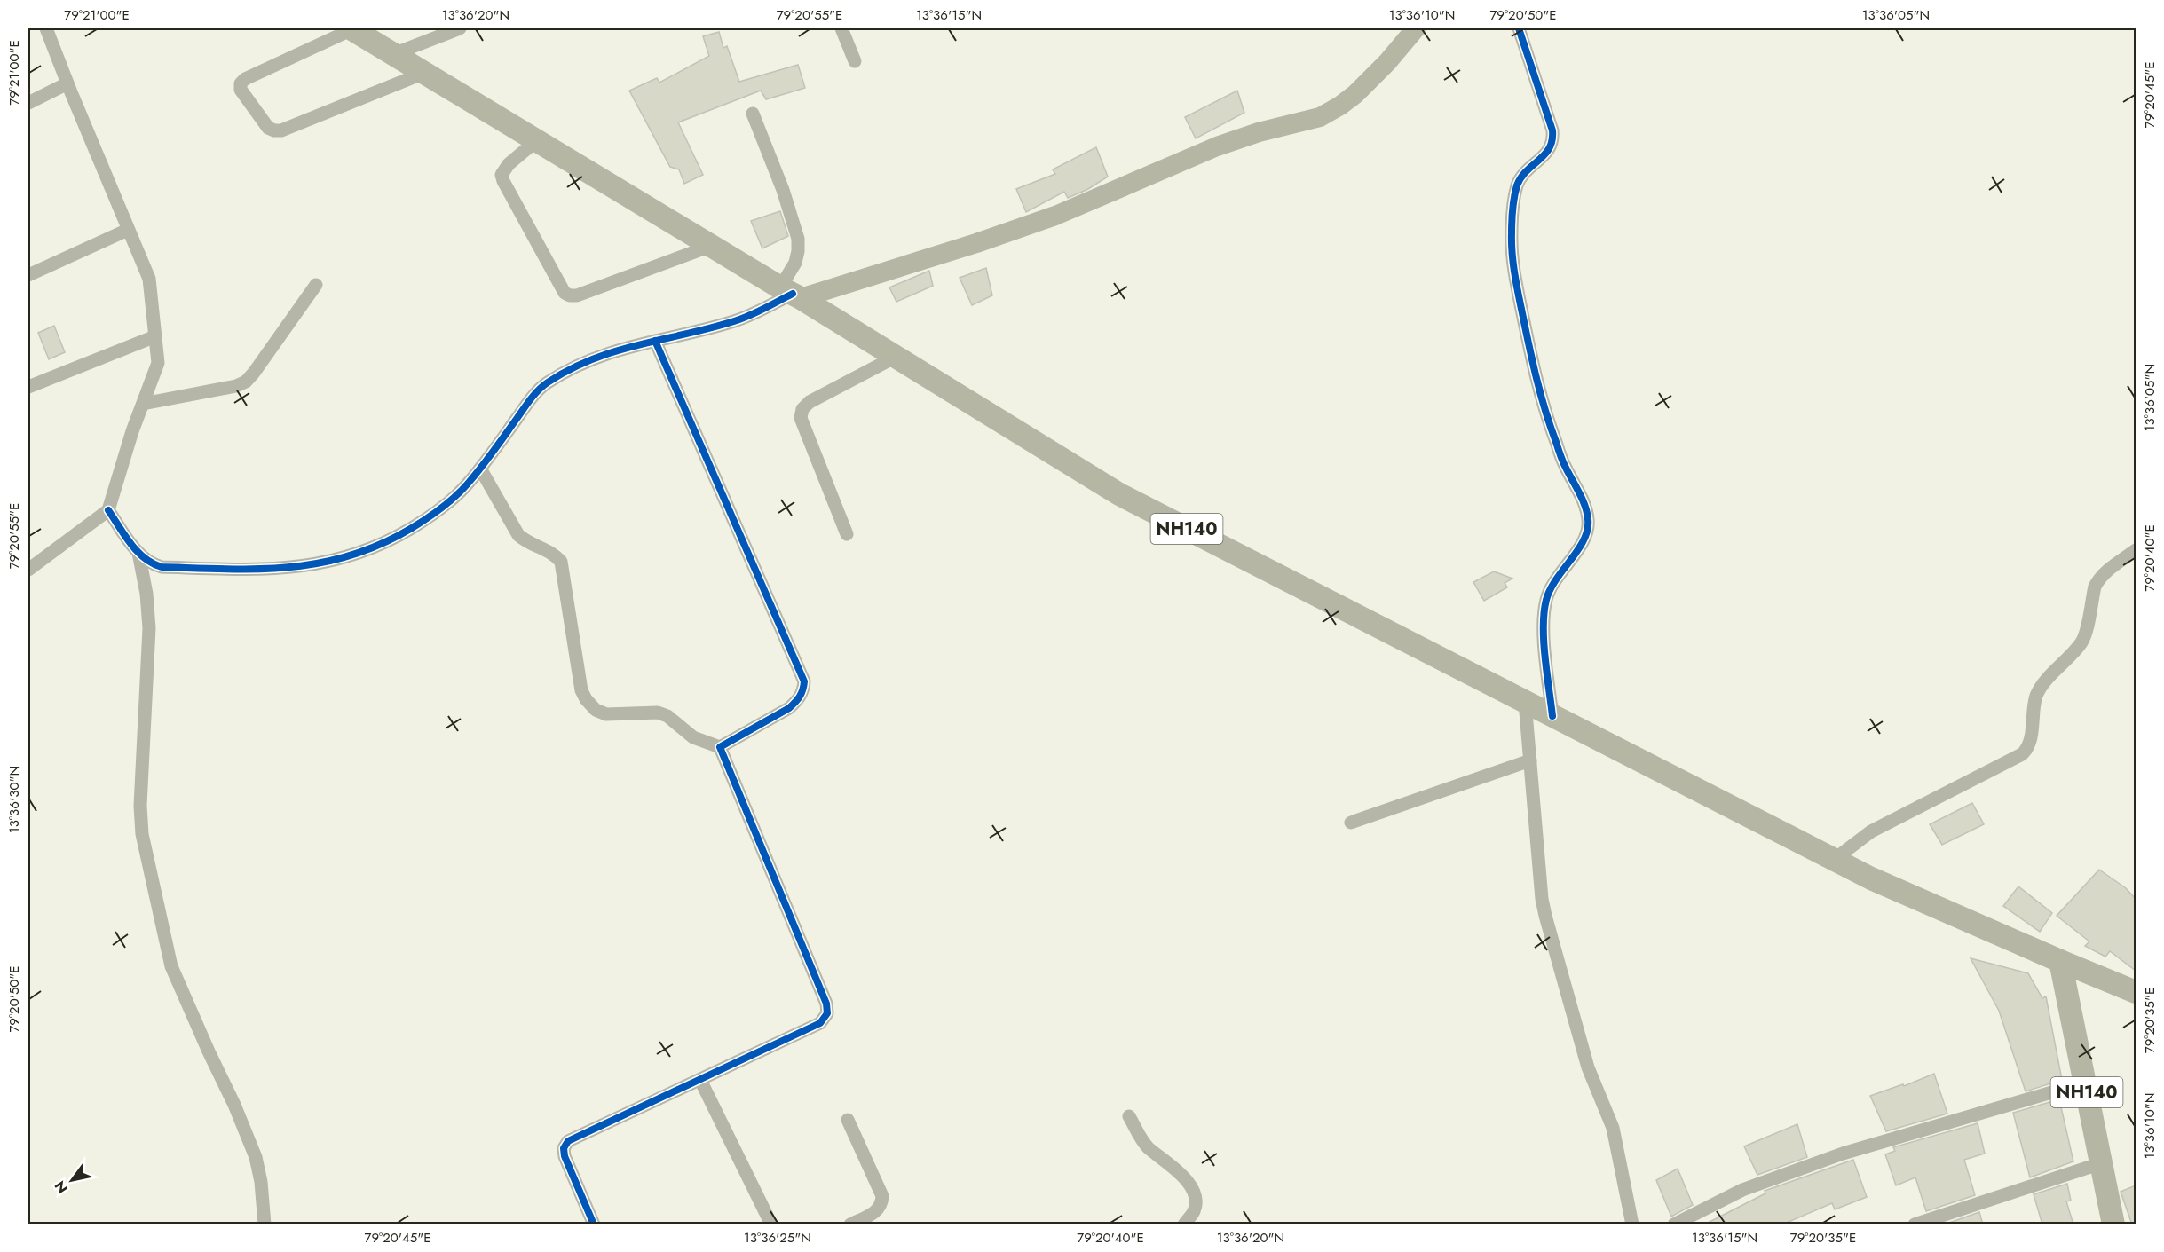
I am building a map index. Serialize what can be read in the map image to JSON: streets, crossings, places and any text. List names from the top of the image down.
{
  "streets": {
    "highway": ["NH140"]
  },
  "north": "bottom left",
  "coordinates": [
    "79°21'00\"E",
    "13°36'20\"N",
    "79°20'55\"E",
    "13°36'15\"N",
    "13°36'10\"N",
    "79°20'50\"E",
    "13°36'05\"N",
    "79°20'45\"E",
    "79°20'40\"E",
    "13°36'30\"N",
    "79°20'35\"E",
    "13°36'25\"N"
  ]
}
